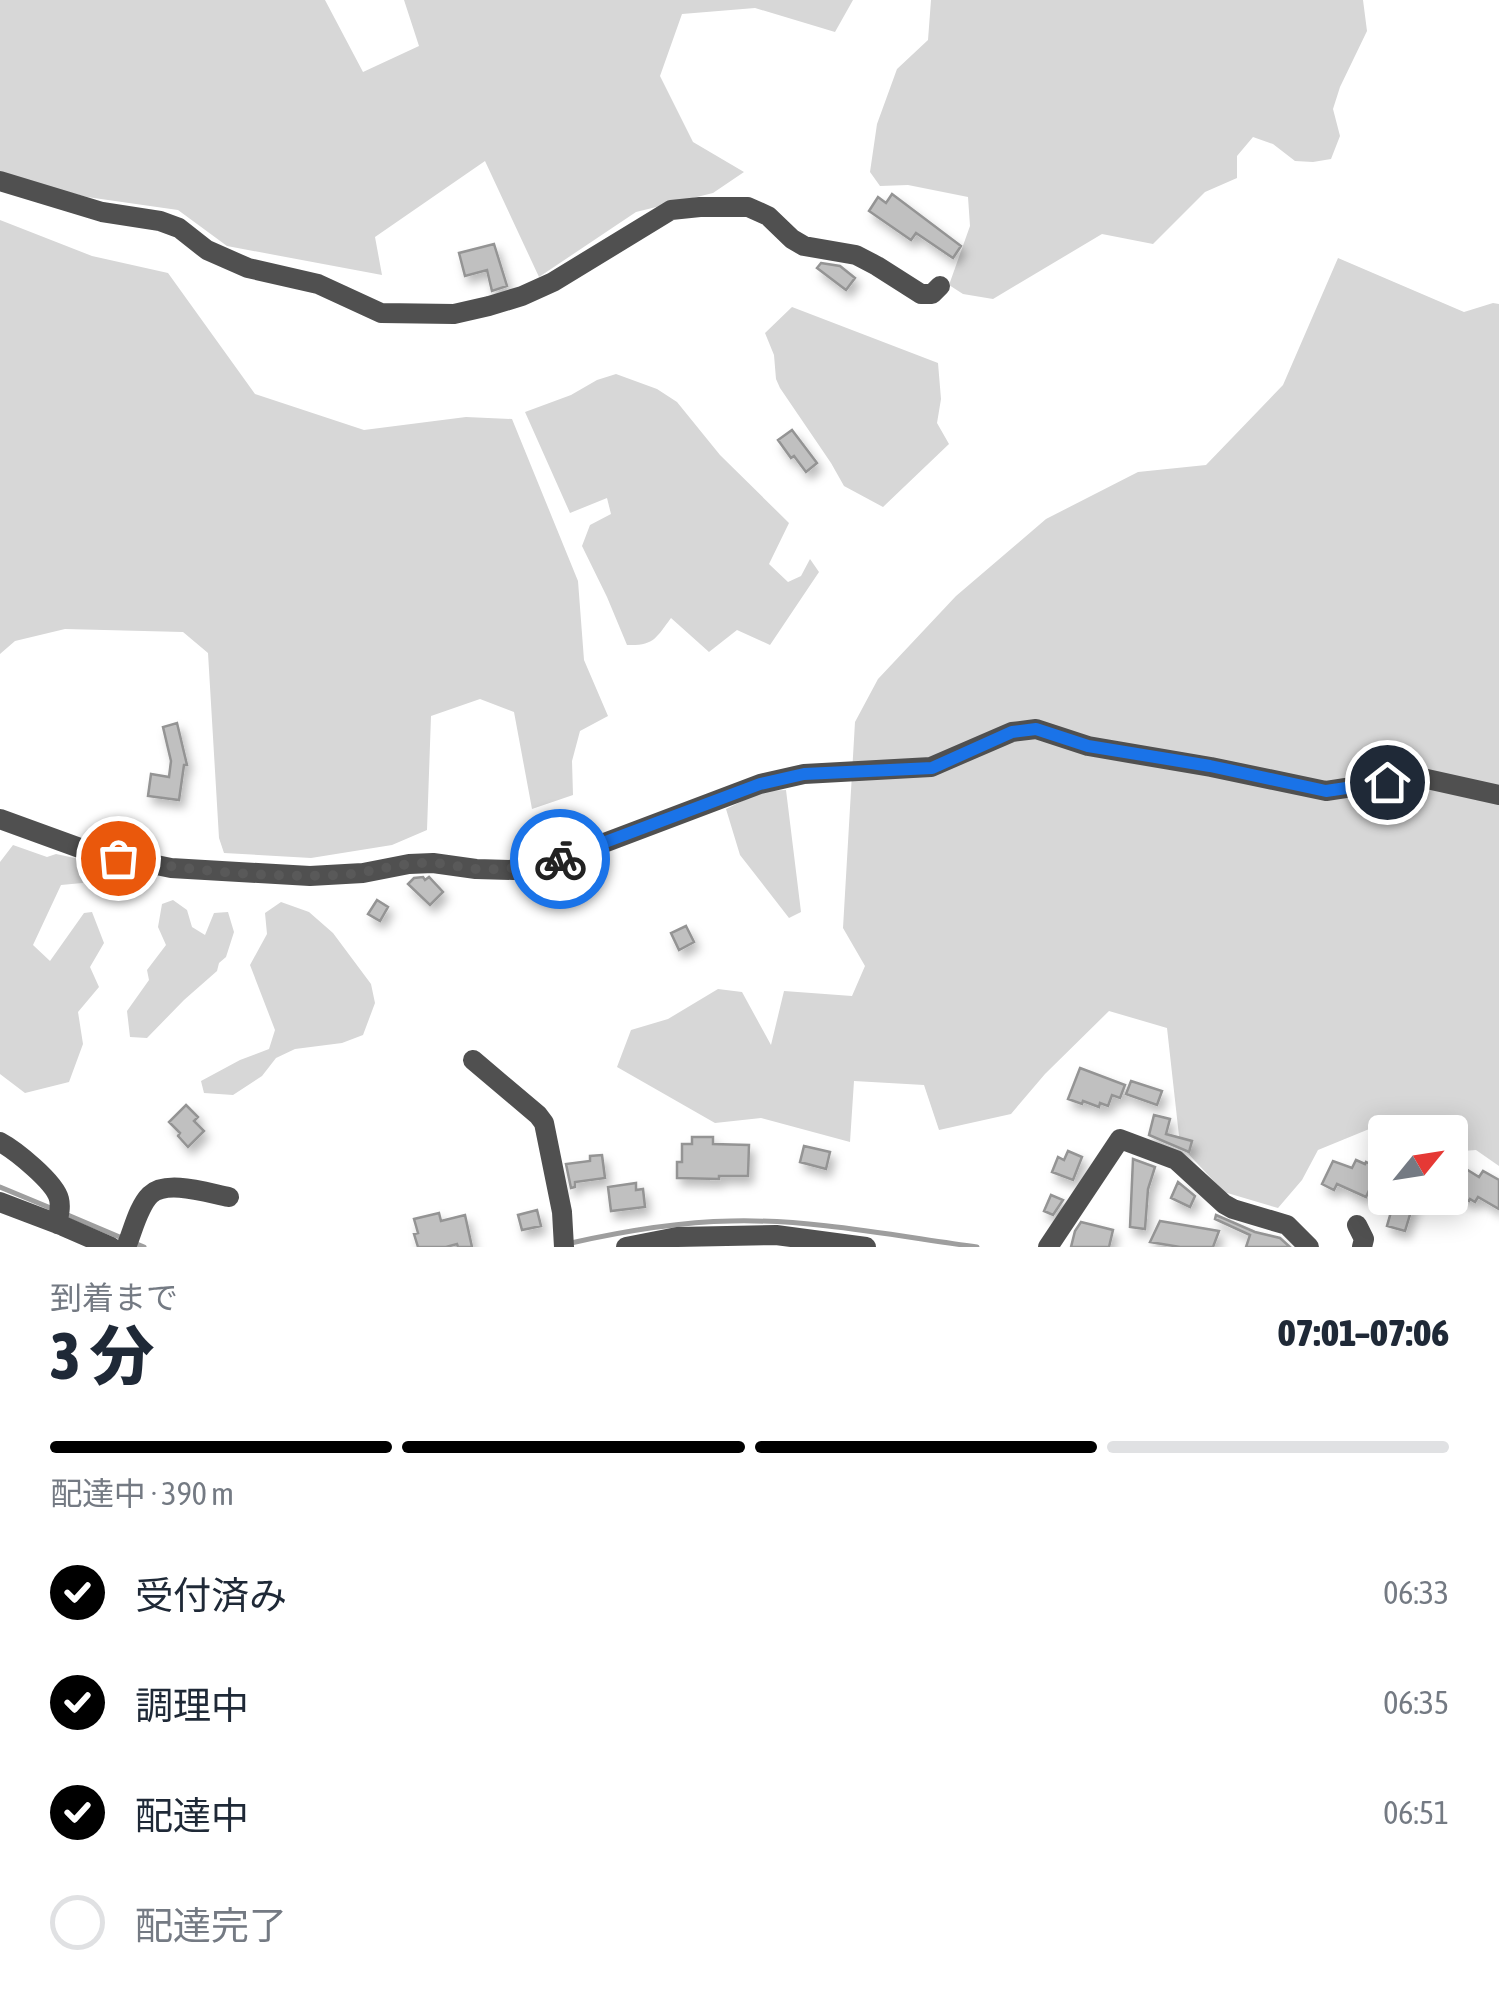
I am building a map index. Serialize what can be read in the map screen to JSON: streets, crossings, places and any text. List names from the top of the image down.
{
  "north": "top right",
  "page": {
    "heading": ["3 分", "到着まで", "07:01–07:06"],
    "bar": "配達中 · 390 m",
    "list": [
      ["受付済み", "06:33"],
      ["調理中", "06:35"],
      ["配達中", "06:51"],
      "配達完了"
    ]
  }
}
